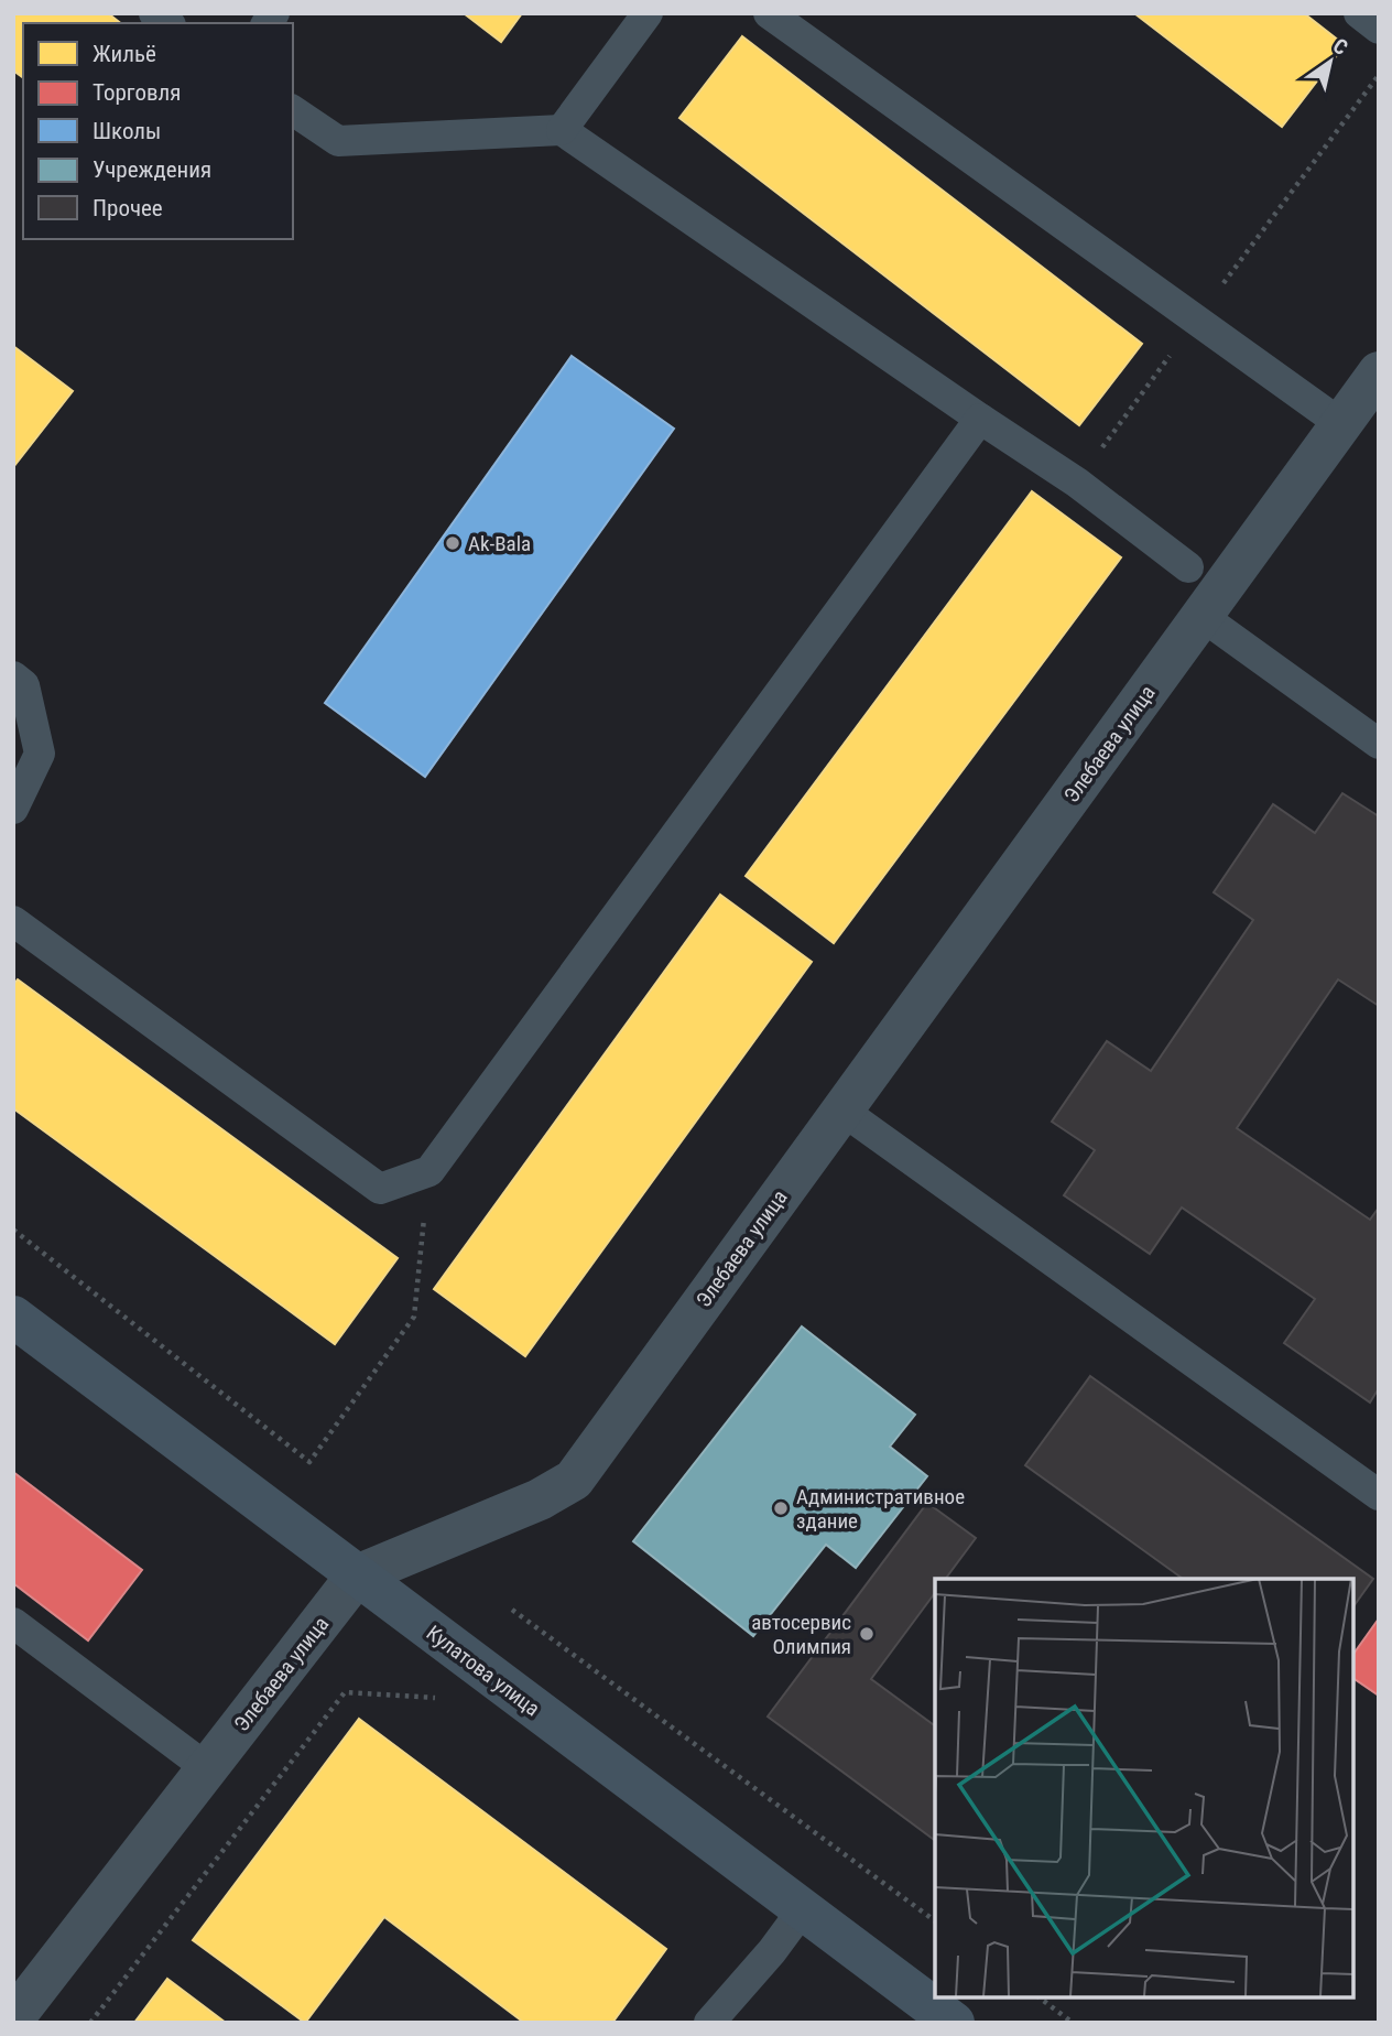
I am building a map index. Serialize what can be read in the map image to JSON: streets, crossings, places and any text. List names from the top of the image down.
{
  "streets": {
    "main road": ["Кулатова улица"],
    "street": ["Элебаева улица"]
  },
  "crossings": [
    ["Элебаева улица", "Кулатова улица"]
  ],
  "places": ["Ak-Bala", "Административное здание", "автосервис Олимпия"],
  "legend": [
    "Жильё",
    "Торговля",
    "Школы",
    "Учреждения",
    "Прочее"
  ],
  "north": "top right"
}
